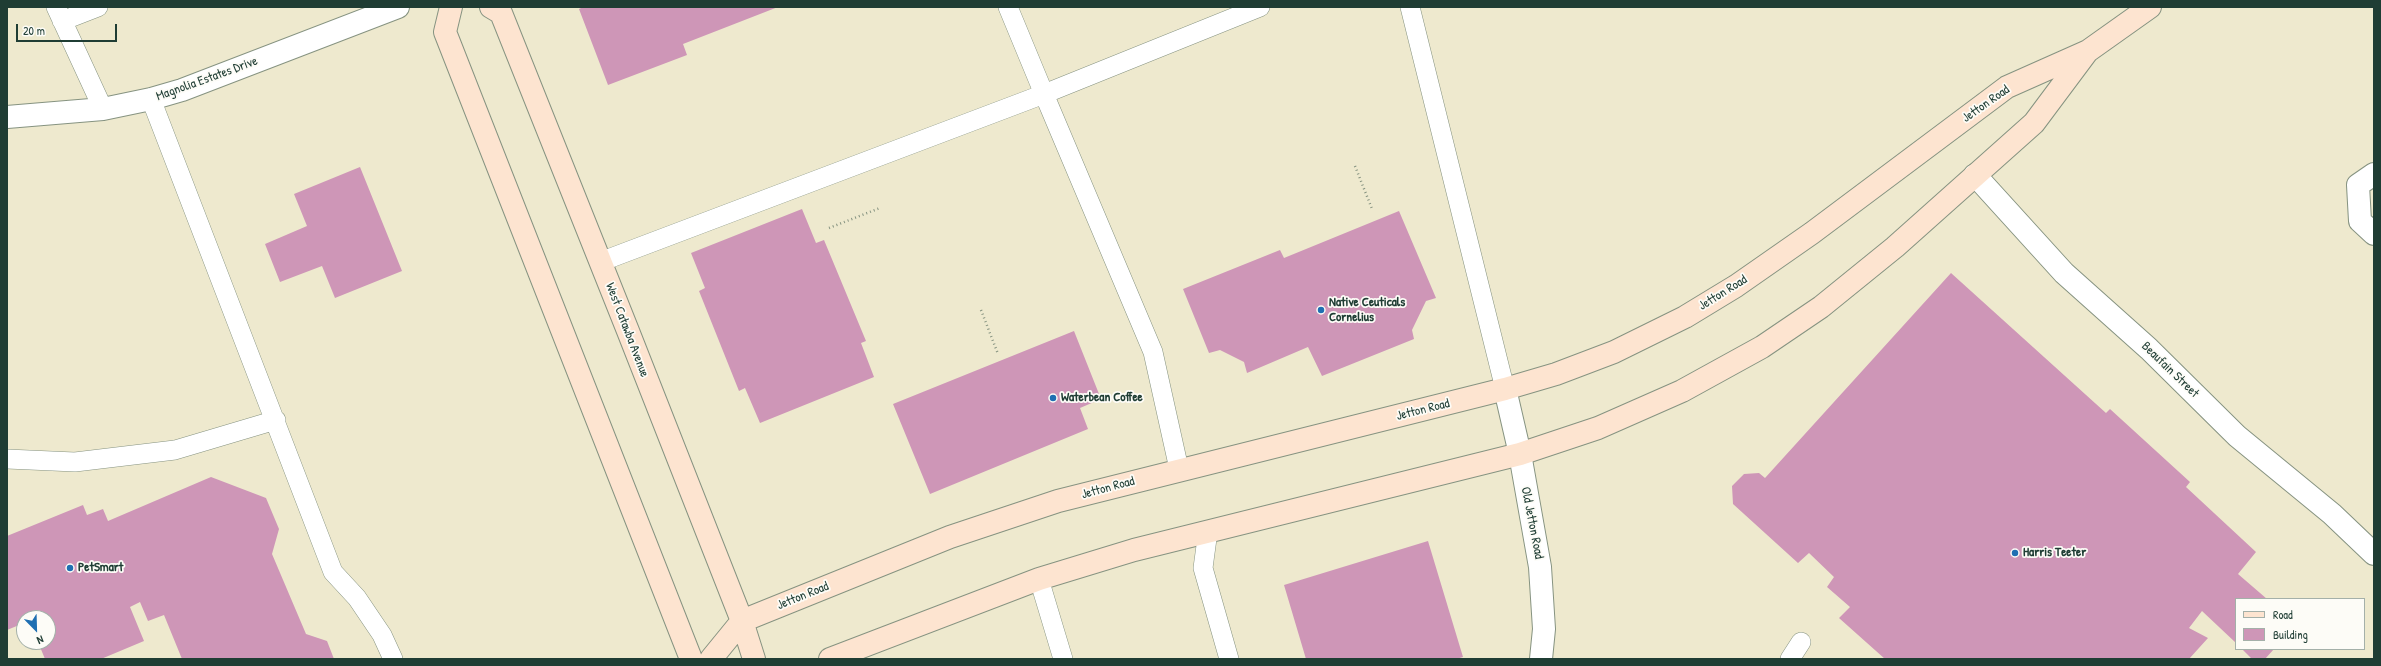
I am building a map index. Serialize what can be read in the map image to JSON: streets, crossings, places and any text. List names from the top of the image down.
{
  "streets": {
    "street": [
      "Magnolia Estates Drive",
      "Jetton Road",
      "West Catawba Avenue",
      "Beaufain Street",
      "Old Jetton Road"
    ]
  },
  "crossings": [
    ["Jetton Road", "West Catawba Avenue"],
    ["Jetton Road", "Beaufain Street"],
    ["Jetton Road", "Old Jetton Road"]
  ],
  "places": [
    "Native Ceuticals Cornelius",
    "Waterbean Coffee",
    "Harris Teeter",
    "PetSmart"
  ],
  "legend": ["Road", "Building"],
  "scale_bar": "20 m",
  "north": "bottom right"
}
